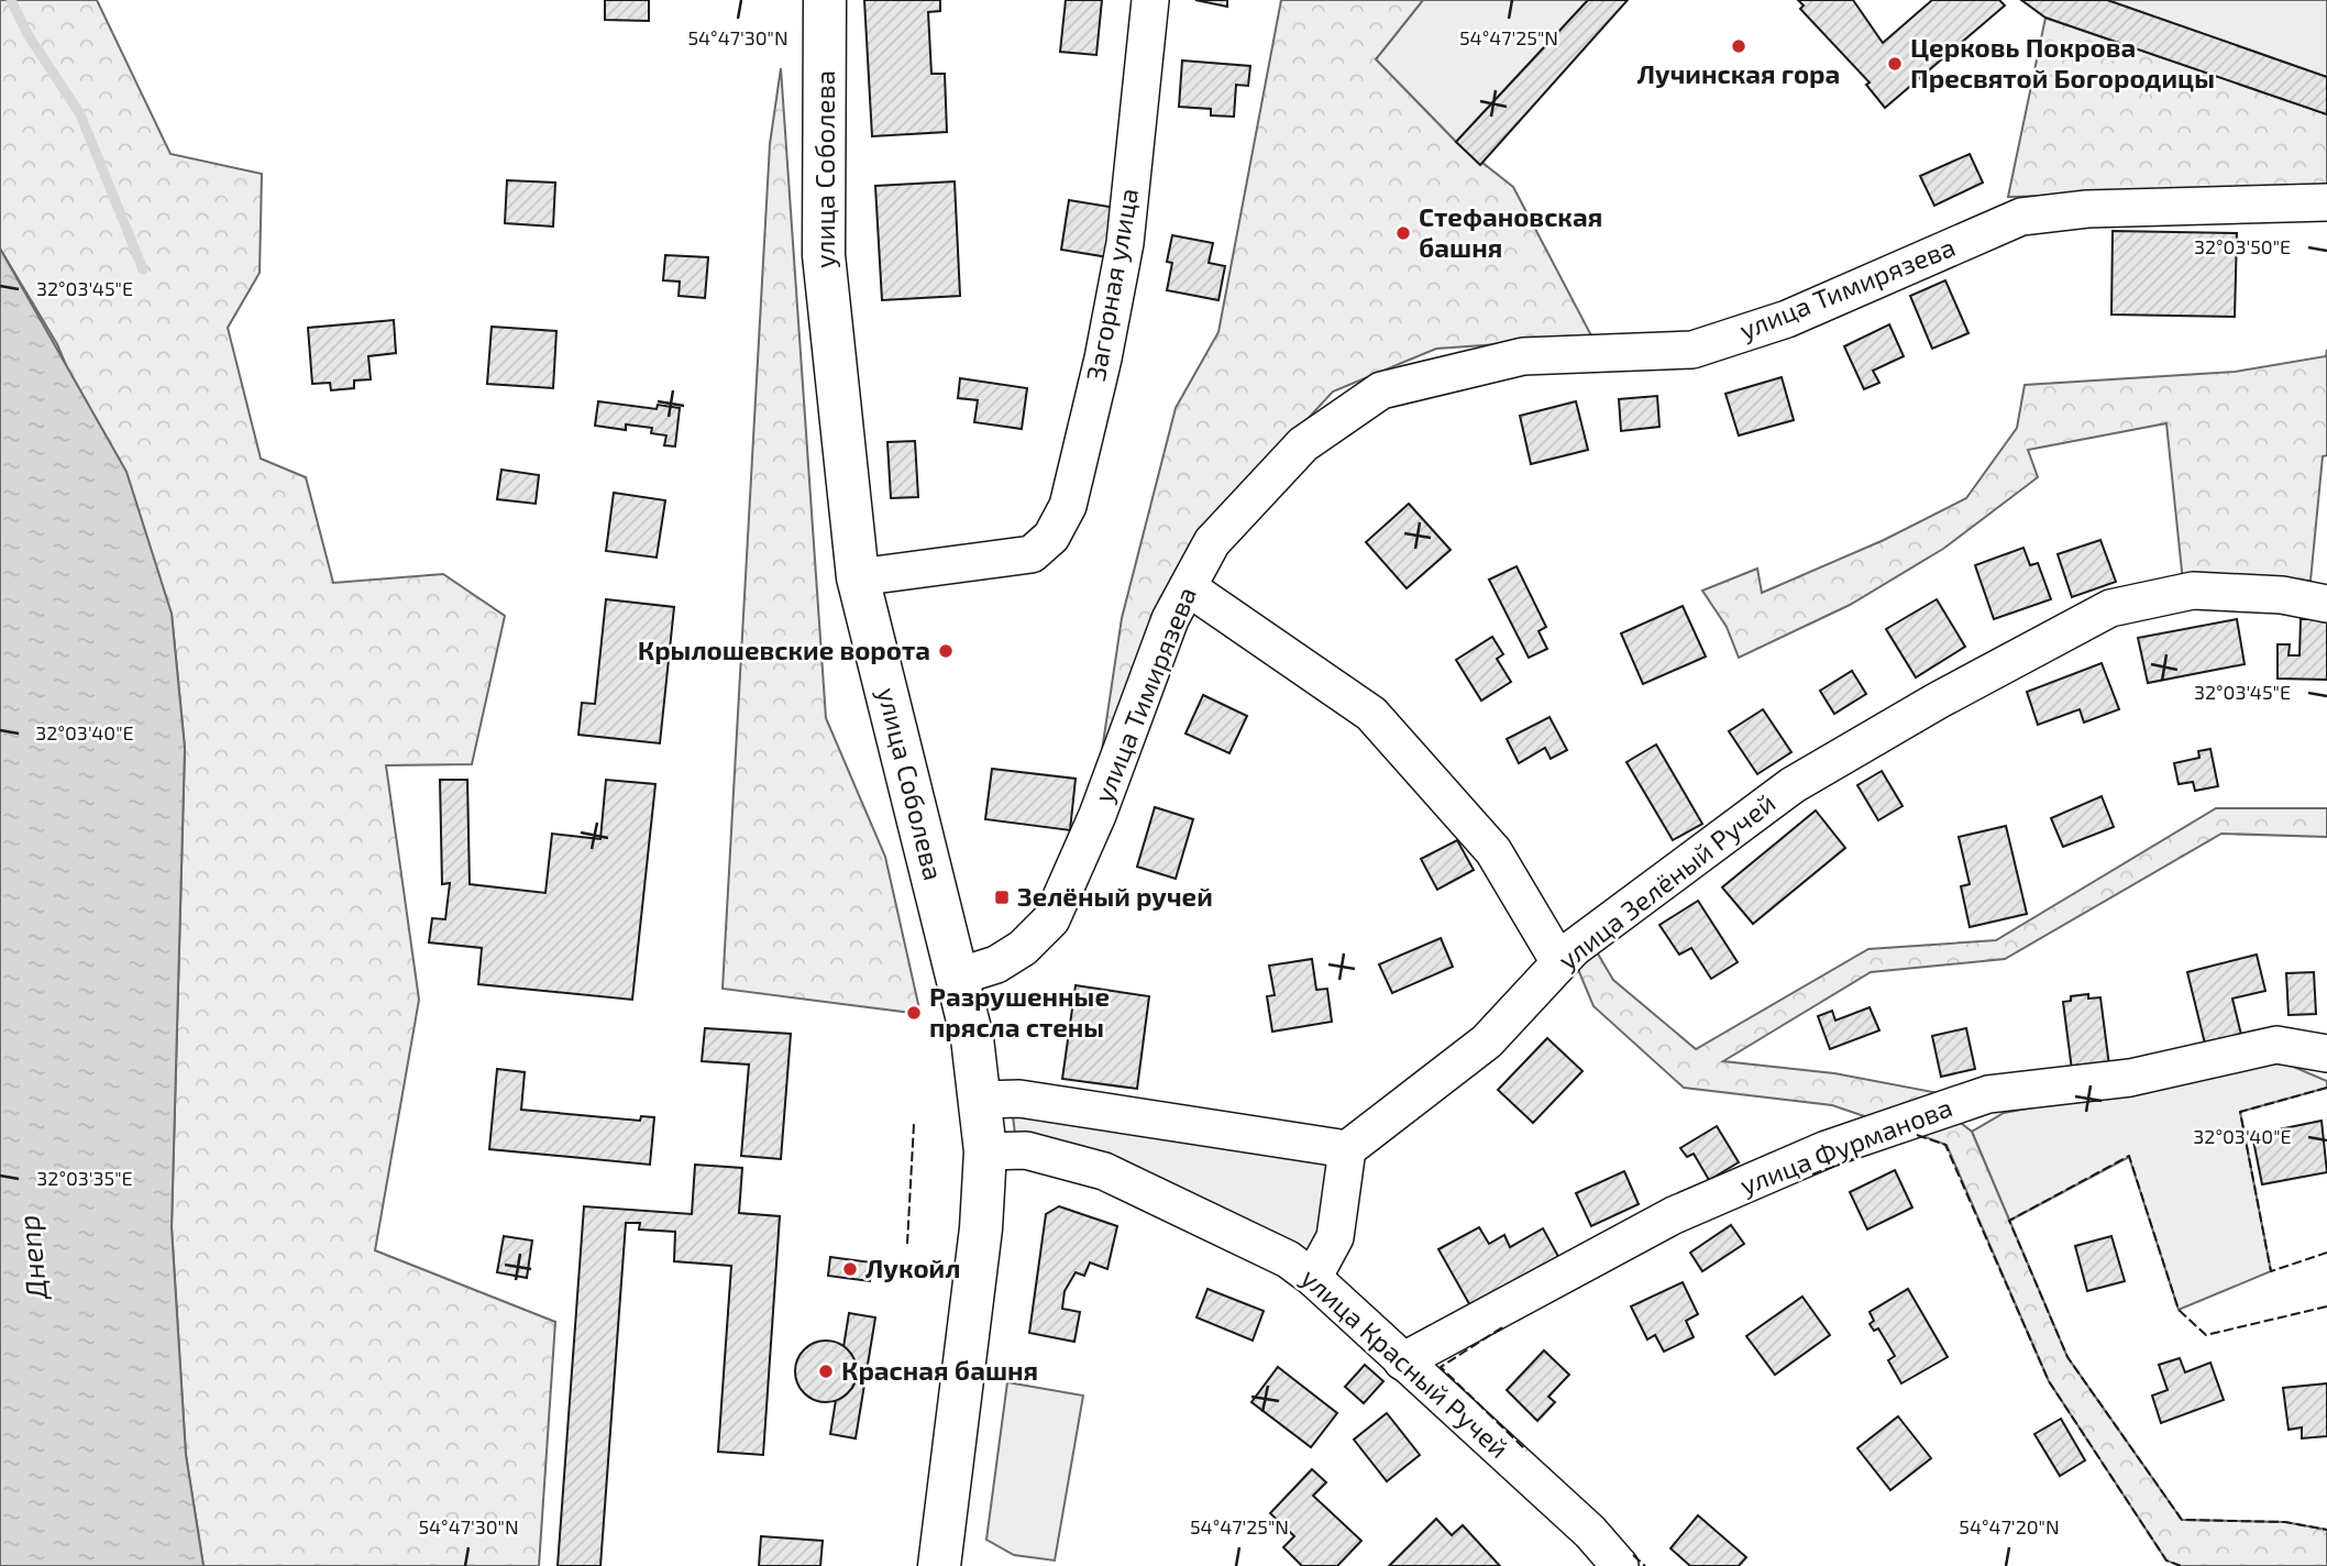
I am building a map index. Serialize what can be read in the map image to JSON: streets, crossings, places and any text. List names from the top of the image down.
{
  "streets": {
    "main road": ["улица Соболева"],
    "street": [
      "Загорная улица",
      "улица Тимирязева",
      "улица Зелёный Ручей",
      "улица Фурманова",
      "улица Красный Ручей"
    ]
  },
  "crossings": [
    ["улица Соболева", "Загорная улица"],
    ["улица Соболева", "улица Тимирязева"],
    ["улица Соболева", "улица Красный Ручей"],
    ["улица Фурманова", "улица Красный Ручей"]
  ],
  "water": ["Днепр"],
  "places": {
    "other": [
      "Лучинская гора",
      "Церковь Покрова Пресвятой Богородицы",
      "Стефановская башня",
      "Крылошевские ворота",
      "Разрушенные прясла стены",
      "Лукойл",
      "Красная башня"
    ],
    "transit": ["Зелёный ручей"]
  },
  "coordinates": [
    "54°47'30\"N",
    "54°47'25\"N",
    "32°03'50\"E",
    "32°03'45\"E",
    "32°03'40\"E",
    "32°03'35\"E",
    "54°47'20\"N"
  ]
}
